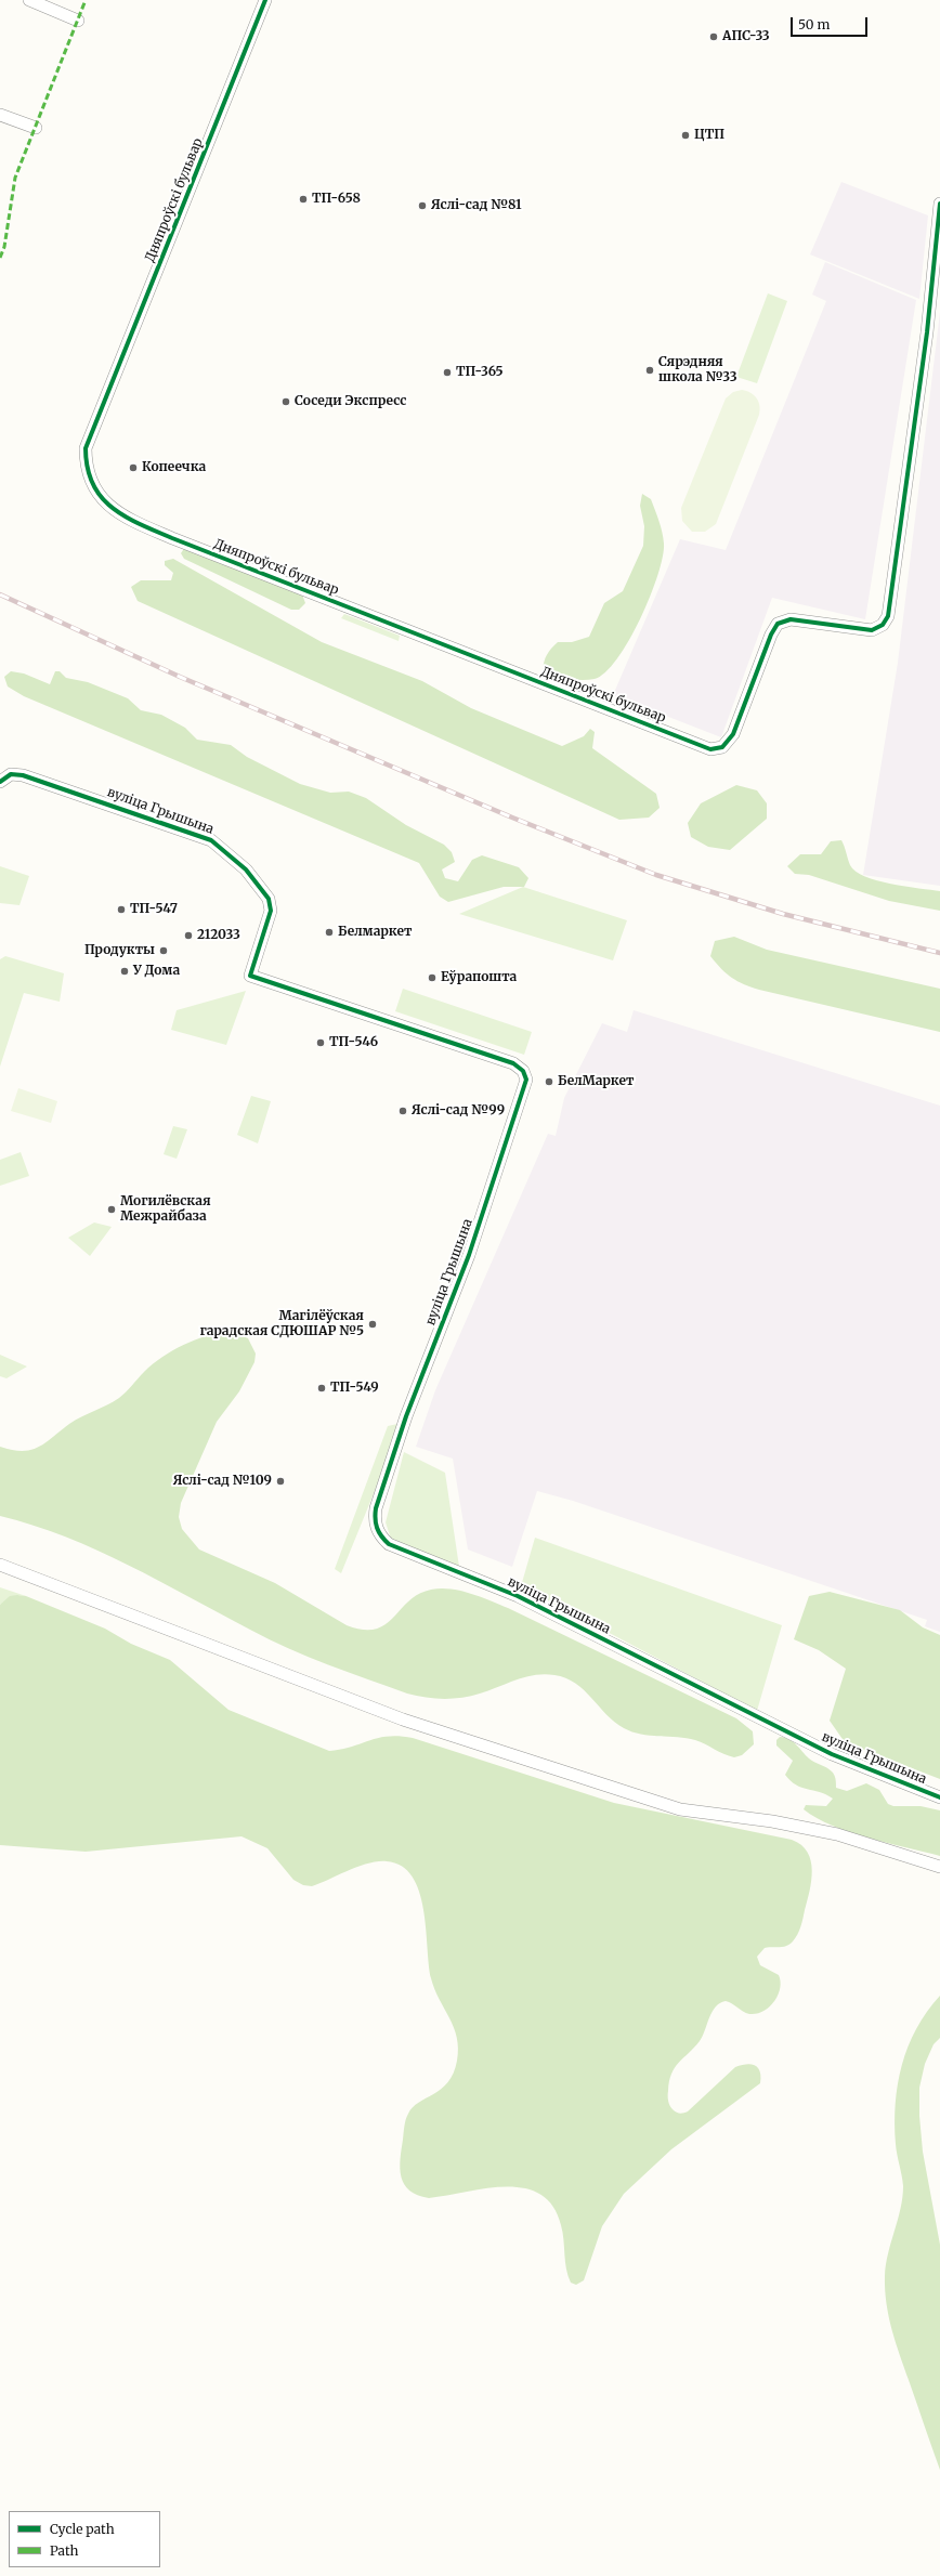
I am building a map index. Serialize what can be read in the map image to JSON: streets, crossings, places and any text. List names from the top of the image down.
{
  "streets": {
    "street": ["Дняпроўскі бульвар", "вуліца Грышына"]
  },
  "places": [
    "АПС-33",
    "ЦТП",
    "ТП-658",
    "Яслі-сад №81",
    "Сярэдняя школа №33",
    "ТП-365",
    "Соседи Экспресс",
    "Копеечка",
    "ТП-547",
    "Белмаркет",
    "212033",
    "Продукты",
    "У Дома",
    "Еўрапошта",
    "ТП-546",
    "БелМаркет",
    "Яслі-сад №99",
    "Могилёвская Межрайбаза",
    "Магілёўская гарадская СДЮШАР №5",
    "ТП-549",
    "Яслі-сад №109"
  ],
  "legend": ["Cycle path", "Path"],
  "scale_bar": "50 m"
}
